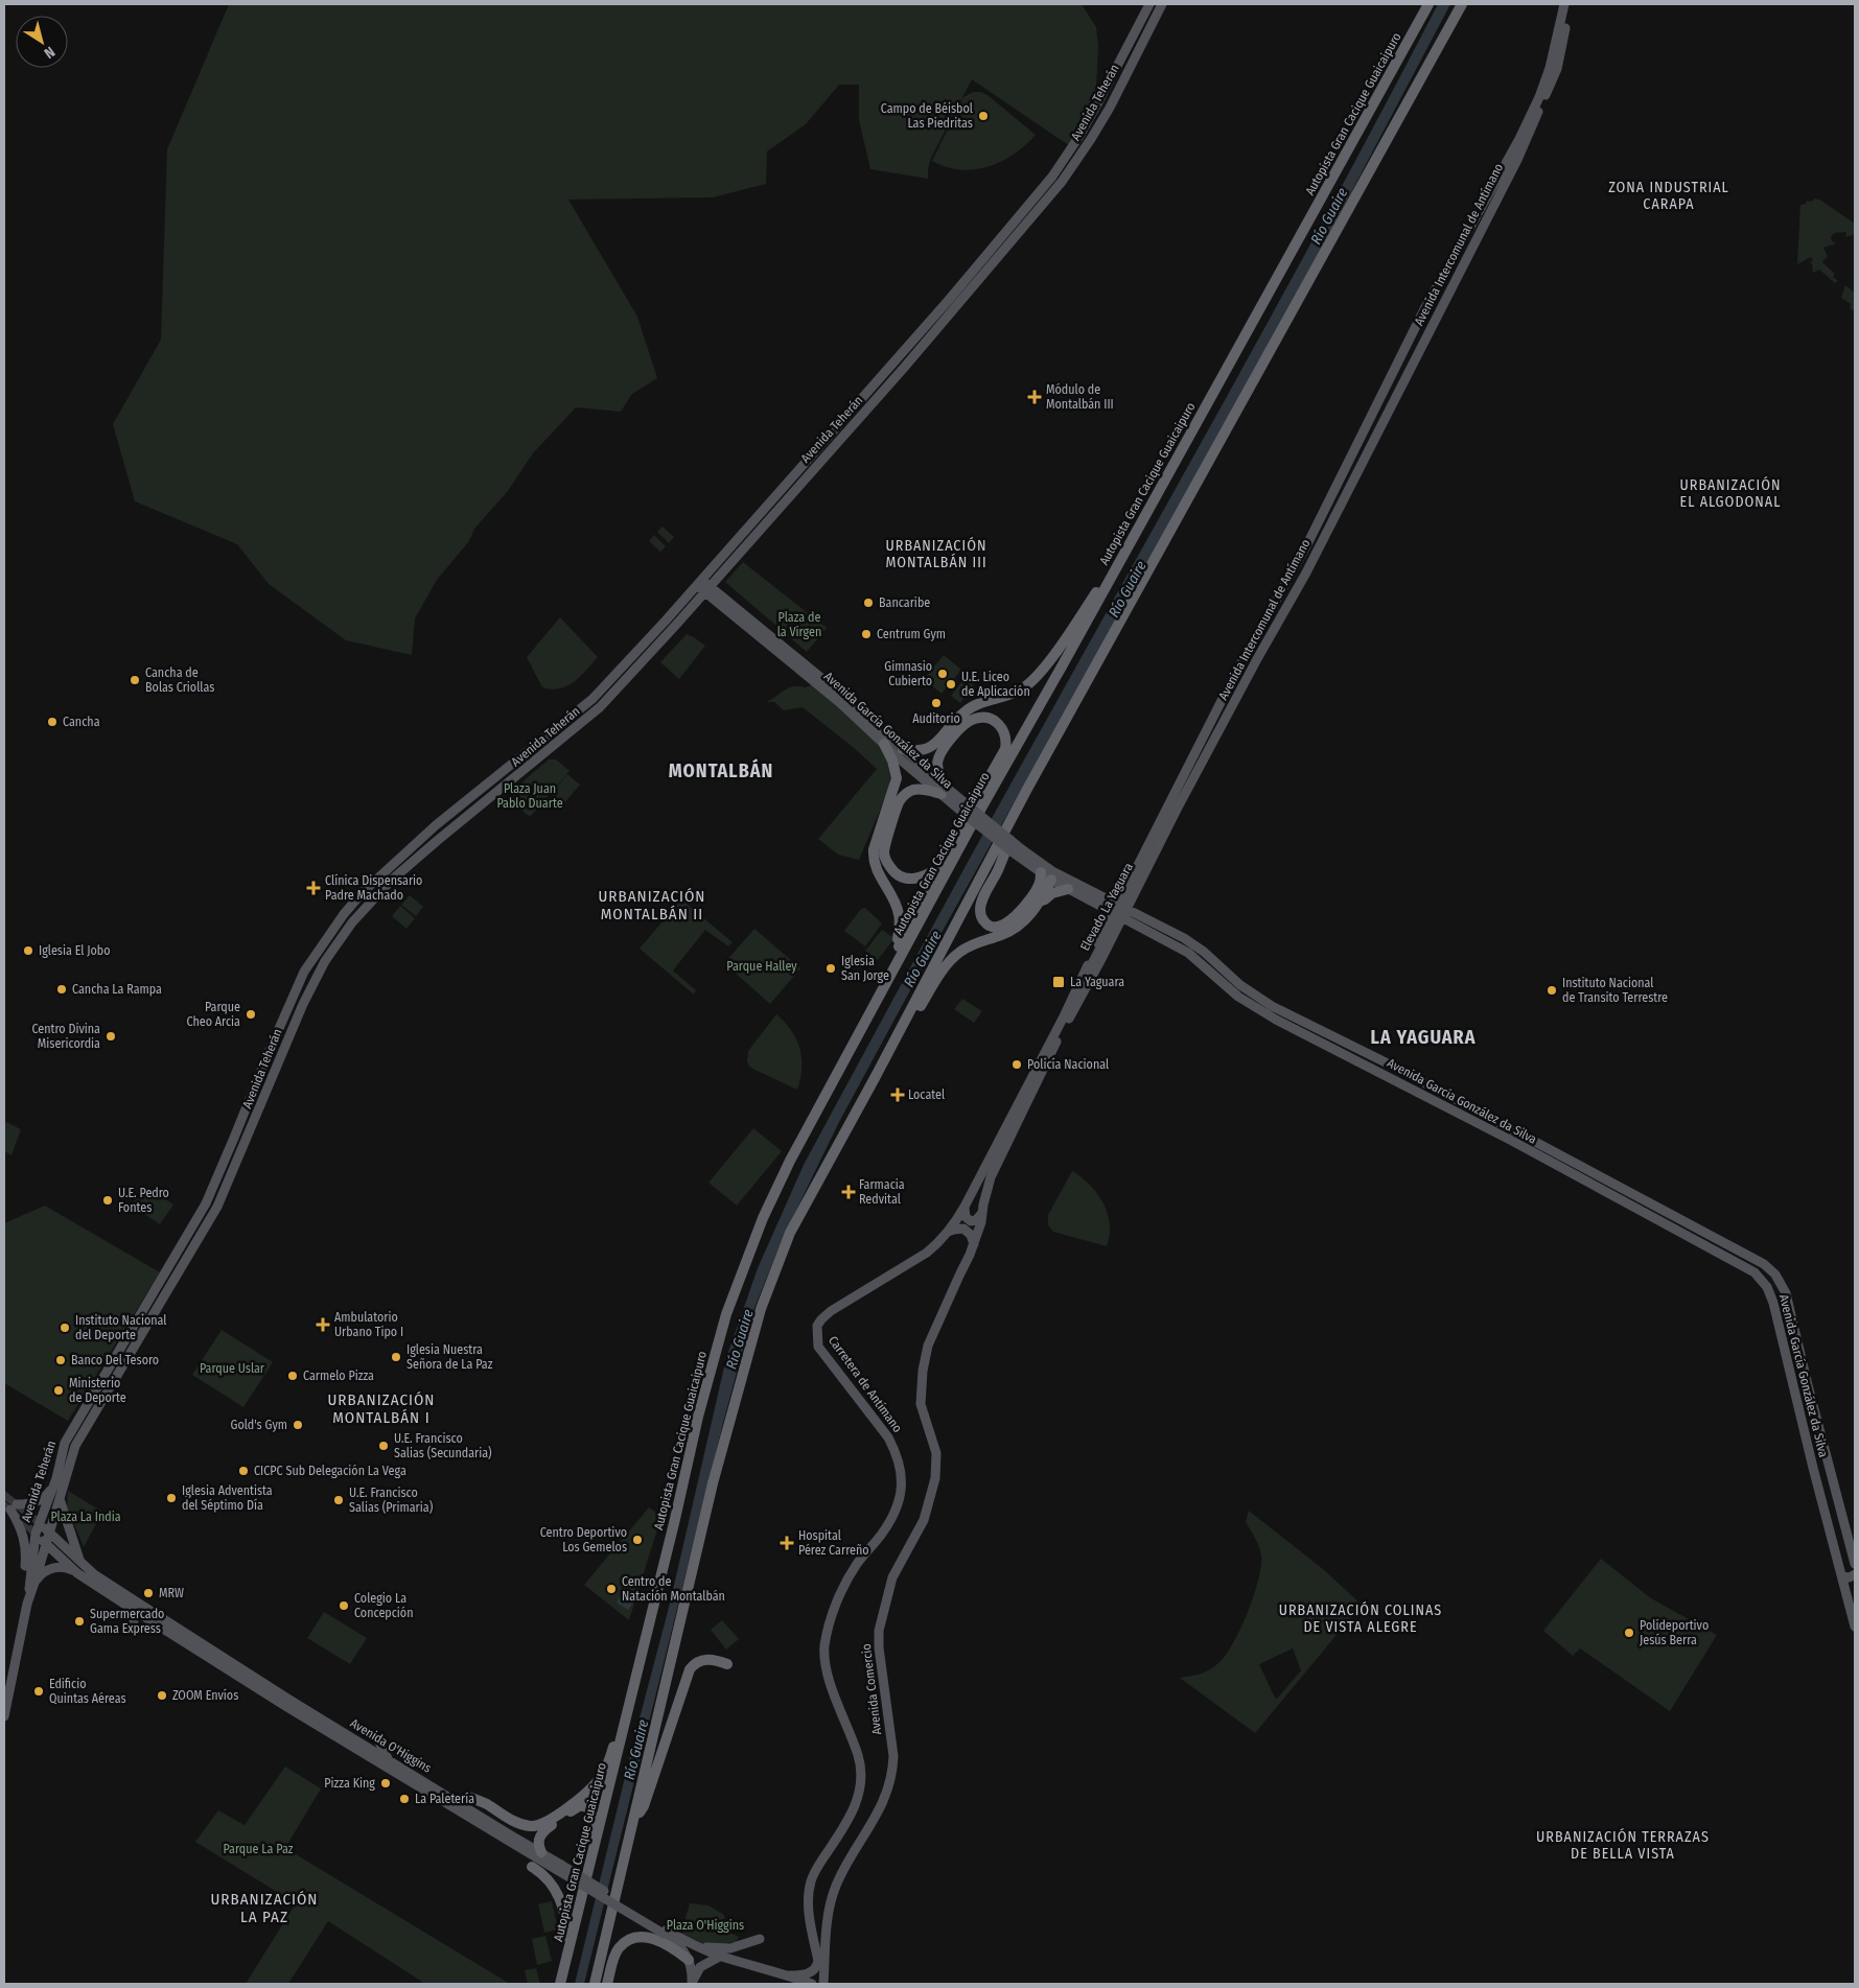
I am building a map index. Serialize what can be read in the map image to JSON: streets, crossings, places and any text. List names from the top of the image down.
{
  "streets": {
    "highway": ["Autopista Gran Cacique Guaicaipuro"],
    "main road": [
      "Avenida Teherán",
      "Avenida Intercomunal de Antímano",
      "Avenida García González da Silva",
      "Elevado La Yaguara",
      "Carretera de Antímano",
      "Avenida Comercio",
      "Avenida O'Higgins"
    ]
  },
  "crossings": [
    ["Avenida Teherán", "Avenida García González da Silva"],
    ["Avenida Teherán", "Avenida O'Higgins"],
    ["Avenida Intercomunal de Antímano", "Avenida García González da Silva"],
    ["Avenida Intercomunal de Antímano", "Elevado La Yaguara"],
    ["Avenida Intercomunal de Antímano", "Carretera de Antímano"],
    ["Avenida Intercomunal de Antímano", "Avenida Comercio"],
    ["Carretera de Antímano", "Avenida O'Higgins"]
  ],
  "districts": [
    "ZONA INDUSTRIAL CARAPA",
    "URBANIZACIÓN EL ALGODONAL",
    "URBANIZACIÓN MONTALBÁN III",
    "MONTALBÁN",
    "URBANIZACIÓN MONTALBÁN II",
    "LA YAGUARA",
    "URBANIZACIÓN MONTALBÁN I",
    "URBANIZACIÓN COLINAS DE VISTA ALEGRE",
    "URBANIZACIÓN TERRAZAS DE BELLA VISTA",
    "URBANIZACIÓN LA PAZ"
  ],
  "water": ["Río Guaire"],
  "parks": [
    "Plaza de la Virgen",
    "Plaza Juan Pablo Duarte",
    "Parque Halley",
    "Parque Uslar",
    "Plaza La India",
    "Parque La Paz",
    "Plaza O'Higgins"
  ],
  "places": {
    "other": [
      "Campo de Béisbol Las Piedritas",
      "Bancaribe",
      "Centrum Gym",
      "Gimnasio Cubierto",
      "Cancha de Bolas Criollas",
      "U.E. Liceo de Aplicación",
      "Auditorio",
      "Cancha",
      "Iglesia El Jobo",
      "Iglesia San Jorge",
      "Cancha La Rampa",
      "Instituto Nacional de Transito Terrestre",
      "Parque Cheo Arcia",
      "Centro Divina Misericordia",
      "Policía Nacional",
      "U.E. Pedro Fontes",
      "Instituto Nacional del Deporte",
      "Iglesia Nuestra Señora de La Paz",
      "Banco Del Tesoro",
      "Carmelo Pizza",
      "Ministerio de Deporte",
      "Gold's Gym",
      "U.E. Francisco Salias (Secundaria)",
      "CICPC Sub Delegación La Vega",
      "Iglesia Adventista del Séptimo Día",
      "U.E. Francisco Salias (Primaria)",
      "Centro Deportivo Los Gemelos",
      "Centro de Natación Montalbán",
      "MRW",
      "Colegio La Concepción",
      "Supermercado Gama Express",
      "Polideportivo Jesús Berra",
      "Edificio Quintas Aéreas",
      "ZOOM Envíos",
      "Pizza King",
      "La Paletería"
    ],
    "health": [
      "Módulo de Montalbán III",
      "Clínica Dispensario Padre Machado",
      "Locatel",
      "Farmacia Redvital",
      "Ambulatorio Urbano Tipo I",
      "Hospital Pérez Carreño"
    ],
    "transit": ["La Yaguara"]
  },
  "north": "bottom right"
}
